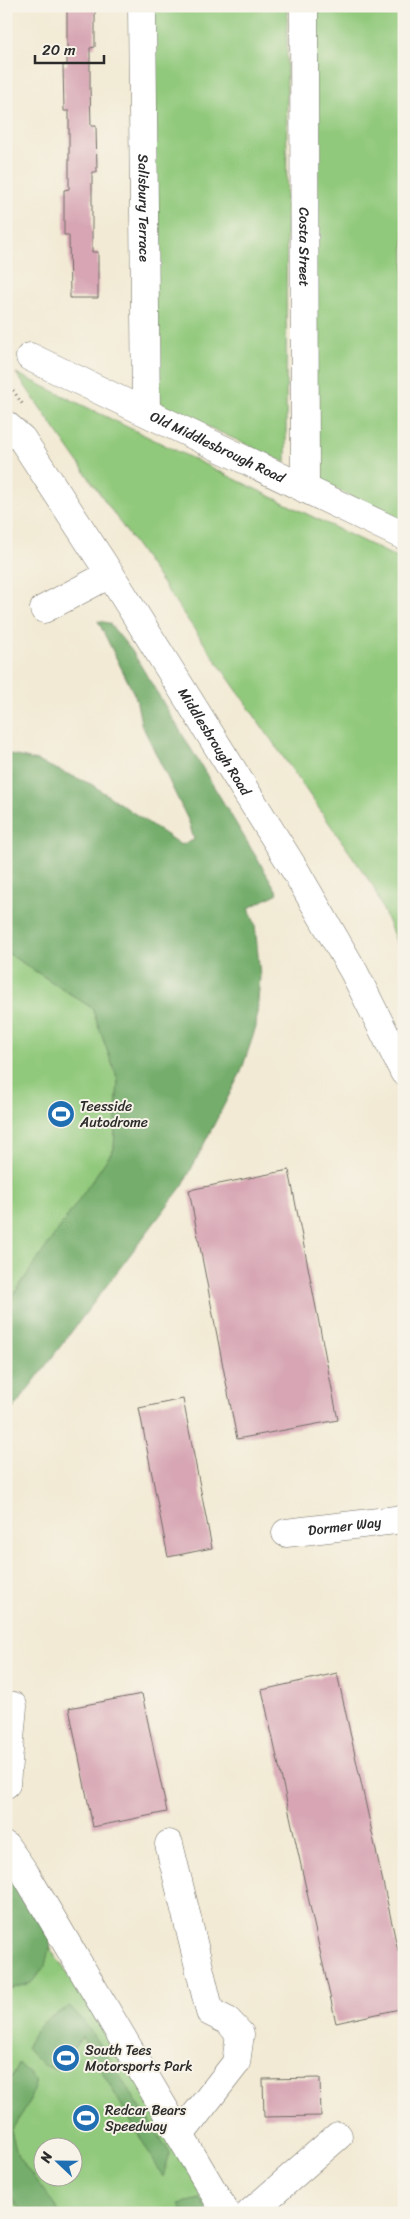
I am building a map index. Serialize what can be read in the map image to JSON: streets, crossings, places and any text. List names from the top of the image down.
{
  "streets": {
    "street": [
      "Salisbury Terrace",
      "Costa Street",
      "Old Middlesbrough Road",
      "Middlesbrough Road",
      "Dormer Way"
    ]
  },
  "crossings": [
    ["Salisbury Terrace", "Old Middlesbrough Road"],
    ["Costa Street", "Old Middlesbrough Road"]
  ],
  "places": {
    "sports": ["Teesside Autodrome", "South Tees Motorsports Park", "Redcar Bears Speedway"]
  },
  "scale_bar": "20 m",
  "north": "left"
}
